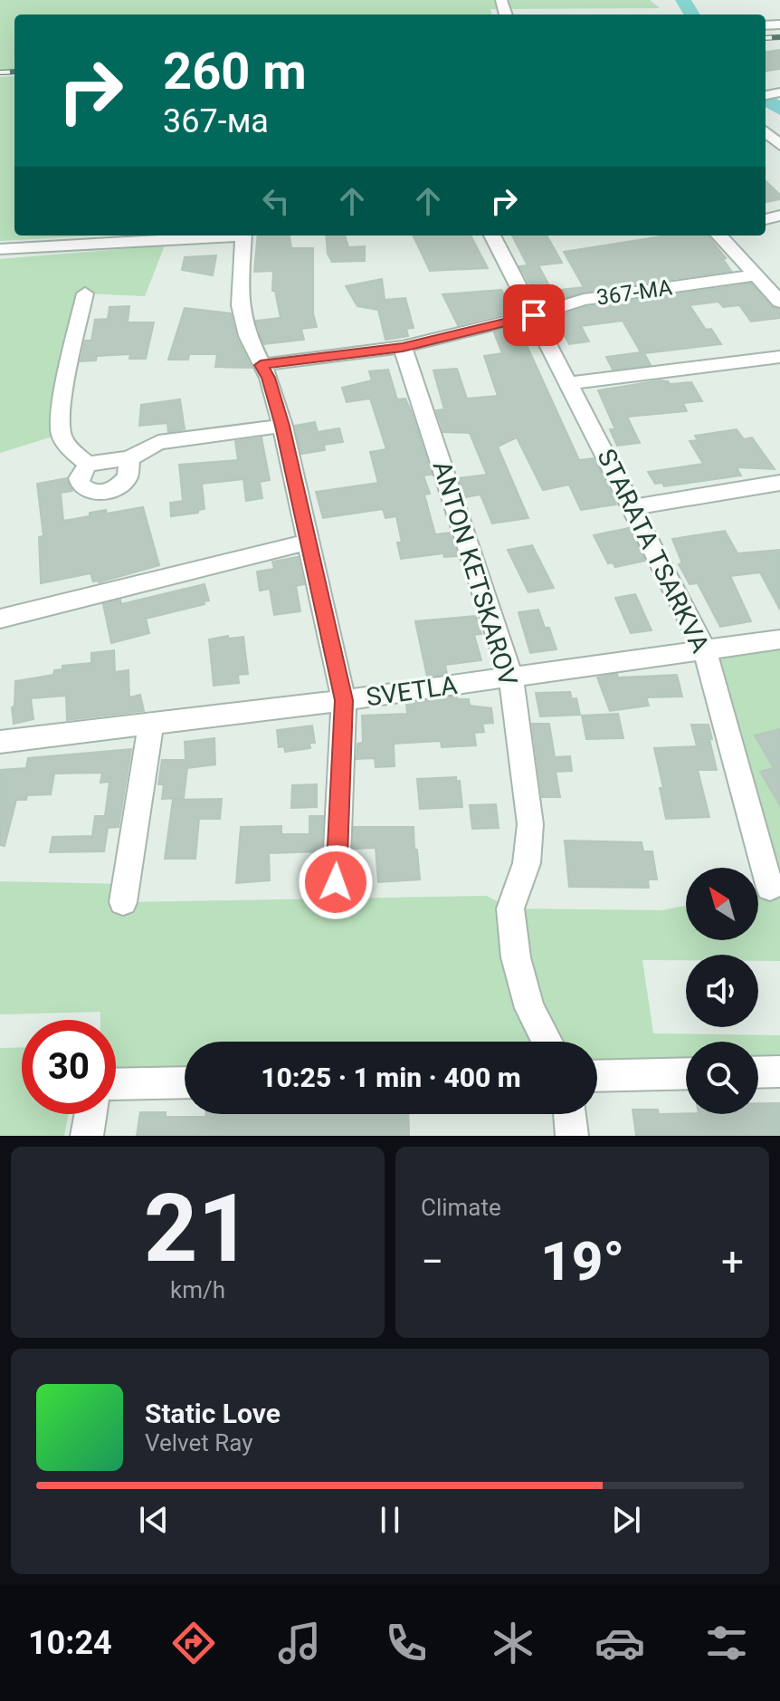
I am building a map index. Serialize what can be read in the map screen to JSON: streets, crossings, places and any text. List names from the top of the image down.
{
  "streets": {
    "street": [
      "367-МА",
      "STARATA TSARKVA",
      "ANTON KETSKAROV",
      "SVETLA"
    ]
  },
  "crossings": [
    ["367-МА", "STARATA TSARKVA"],
    ["367-МА", "ANTON KETSKAROV"],
    ["STARATA TSARKVA", "SVETLA"],
    ["ANTON KETSKAROV", "SVETLA"]
  ],
  "north": "top left",
  "page": {
    "turn": ["260 m", "367-ма"],
    "limit": "30",
    "trip": "10:25 · 1 min · 400 m",
    "tile": [
      ["21", "km/h"],
      "Climate"
    ],
    "heat": ["−", "19°", "+"],
    "song": ["Static Love", "Velvet Ray"],
    "tabs": "10:24"
  }
}
